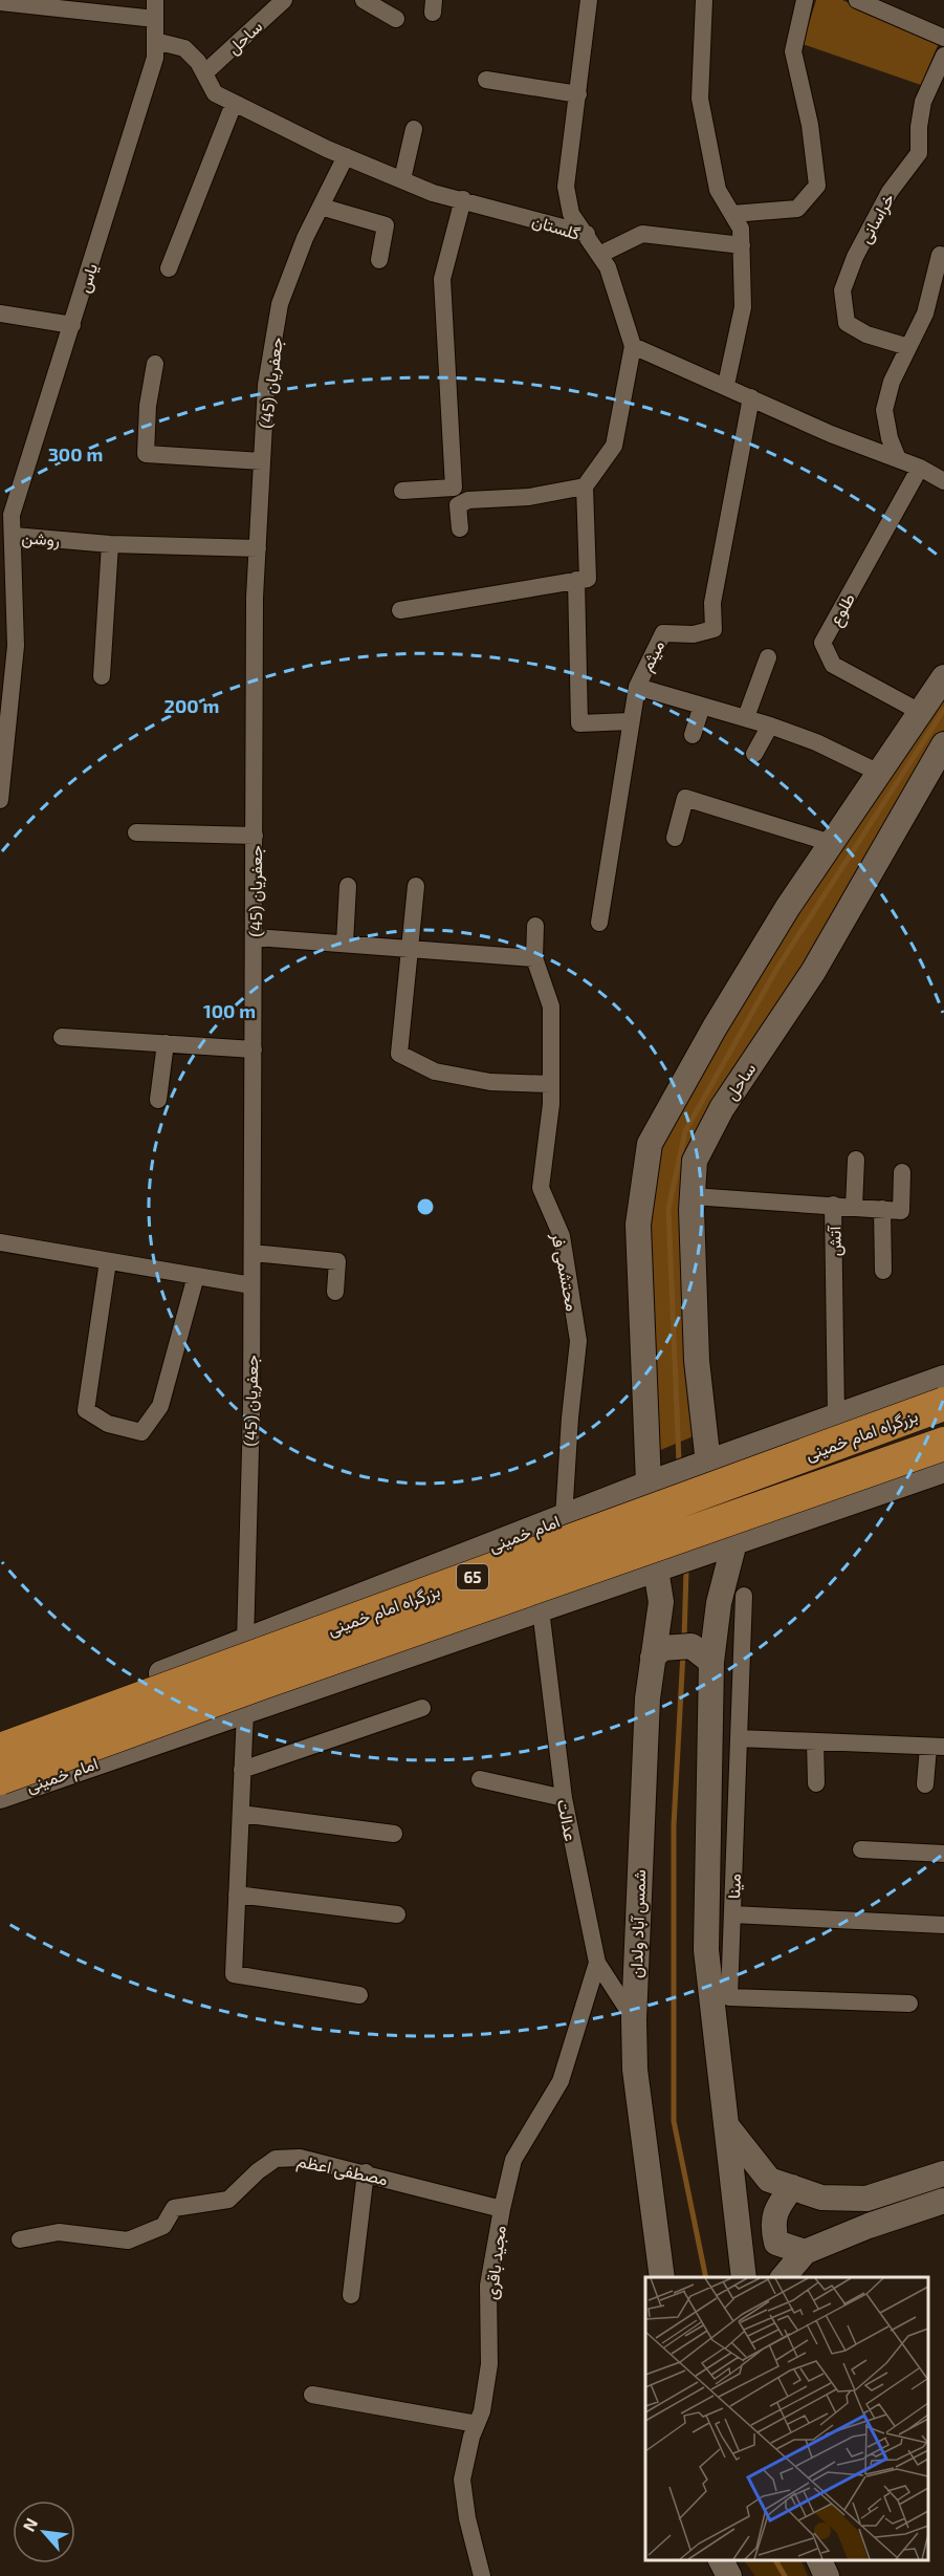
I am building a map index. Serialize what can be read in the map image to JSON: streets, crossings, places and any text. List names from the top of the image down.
{
  "streets": {
    "highway": ["بزرگراه امام خمینی", "65"],
    "main road": ["ساحل", "امام خمینی", "شمس آباد ولدان"],
    "street": [
      "خراسانی",
      "گلستان",
      "یاس",
      "جعفریان (45)",
      "روشن",
      "طلوع",
      "میثم",
      "آتش",
      "محتشمی فر",
      "عدالت",
      "مینا",
      "مصطفی اعظم",
      "مجید باقری"
    ]
  },
  "crossings": [
    ["ساحل", "گلستان"],
    ["ساحل", "آتش"],
    ["ساحل", "امام خمینی"],
    ["گلستان", "یاس"],
    ["گلستان", "جعفریان (45)"],
    ["یاس", "روشن"],
    ["جعفریان (45)", "روشن"],
    ["جعفریان (45)", "امام خمینی"],
    ["آتش", "امام خمینی"],
    ["محتشمی فر", "امام خمینی"],
    ["امام خمینی", "عدالت"],
    ["امام خمینی", "شمس آباد ولدان"],
    ["عدالت", "شمس آباد ولدان"],
    ["عدالت", "مجید باقری"],
    ["مصطفی اعظم", "مجید باقری"]
  ],
  "north": "top left",
  "rings": ["300 m", "200 m", "100 m"]
}
